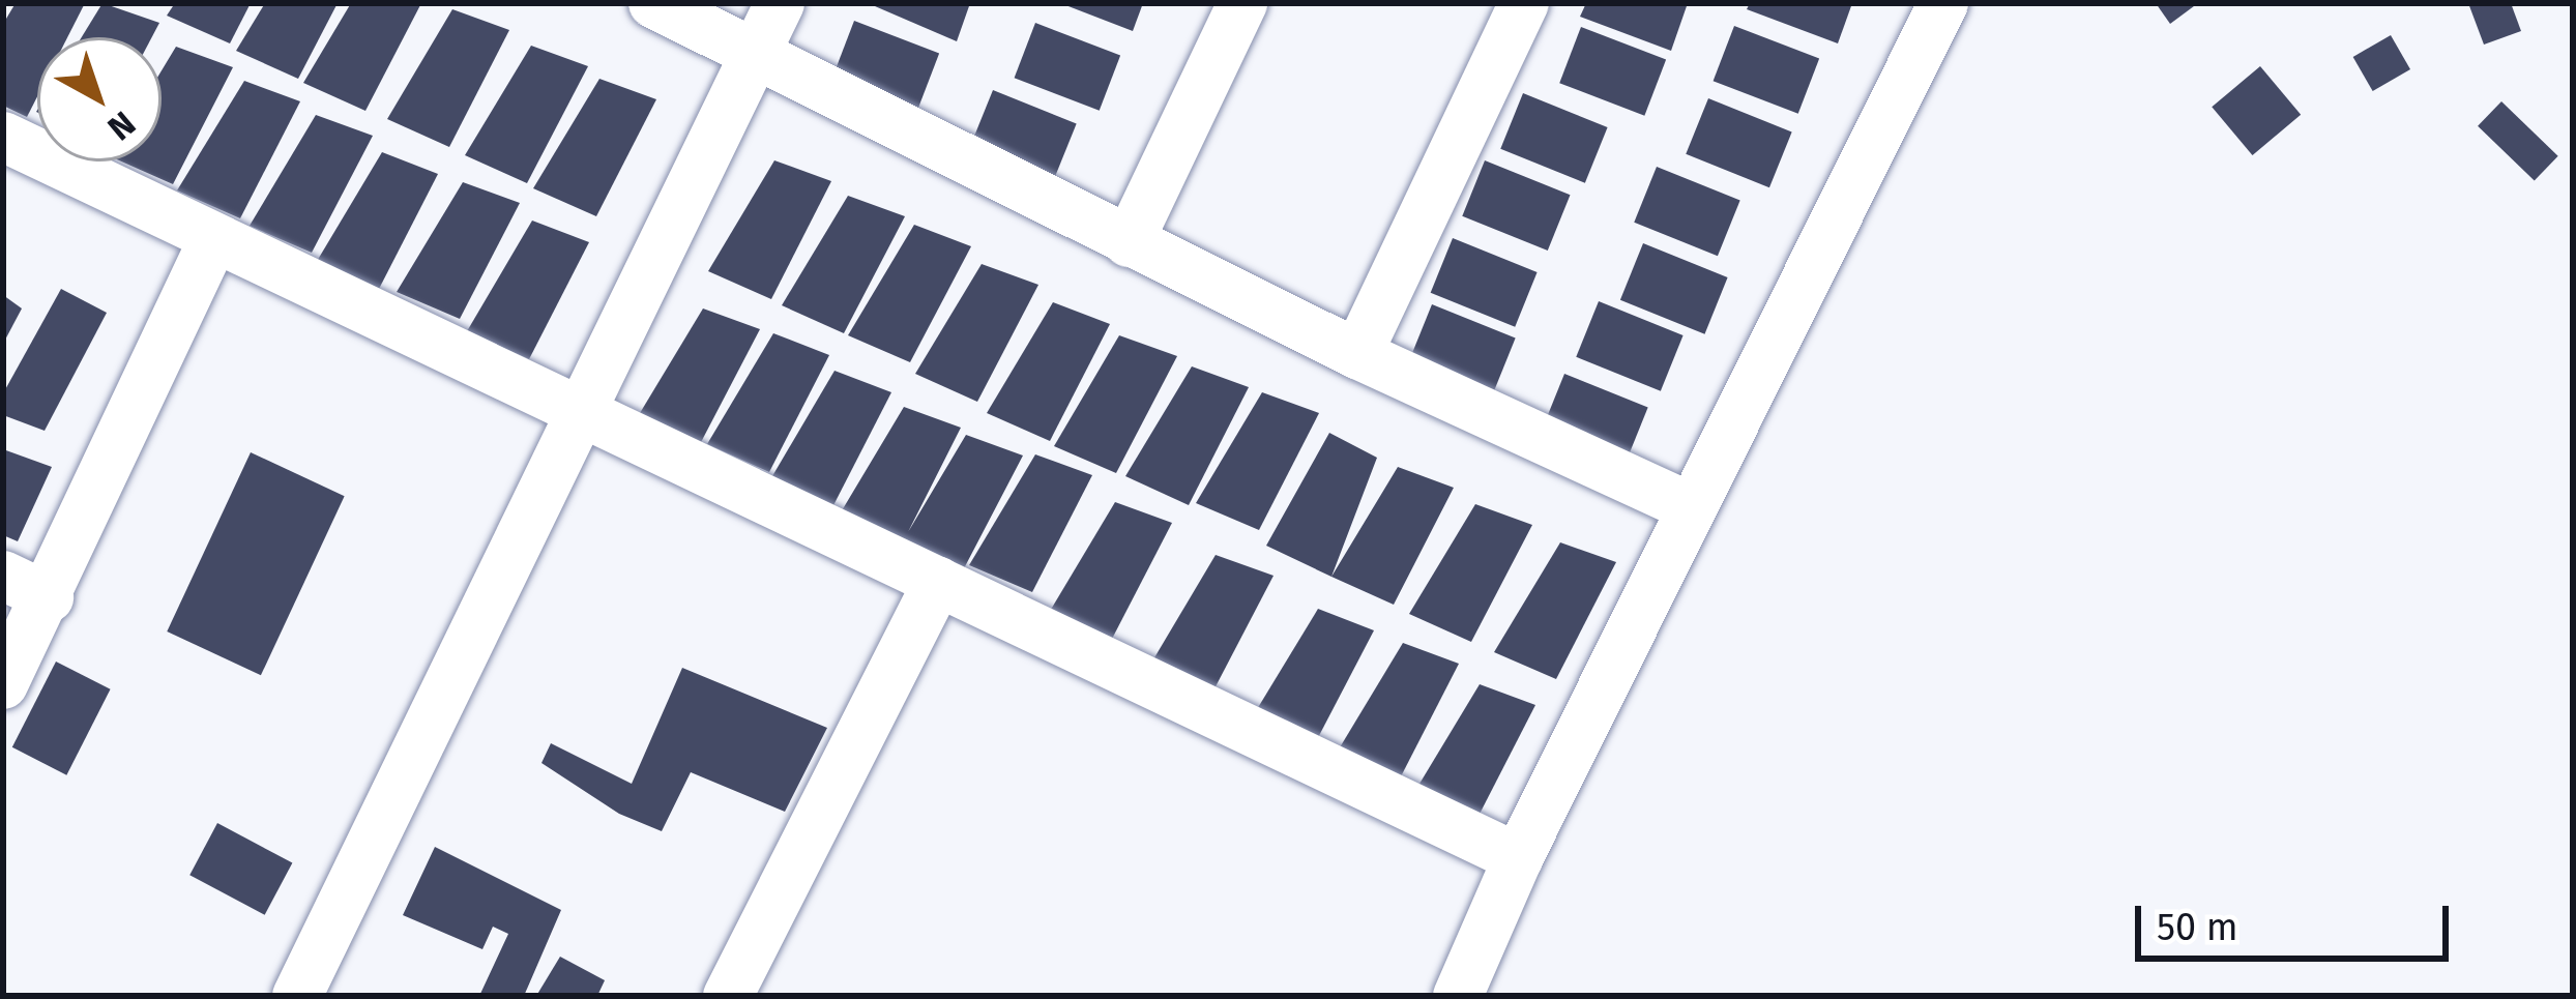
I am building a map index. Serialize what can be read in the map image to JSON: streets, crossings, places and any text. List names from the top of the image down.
{
  "scale_bar": "50 m",
  "north": "bottom right"
}
